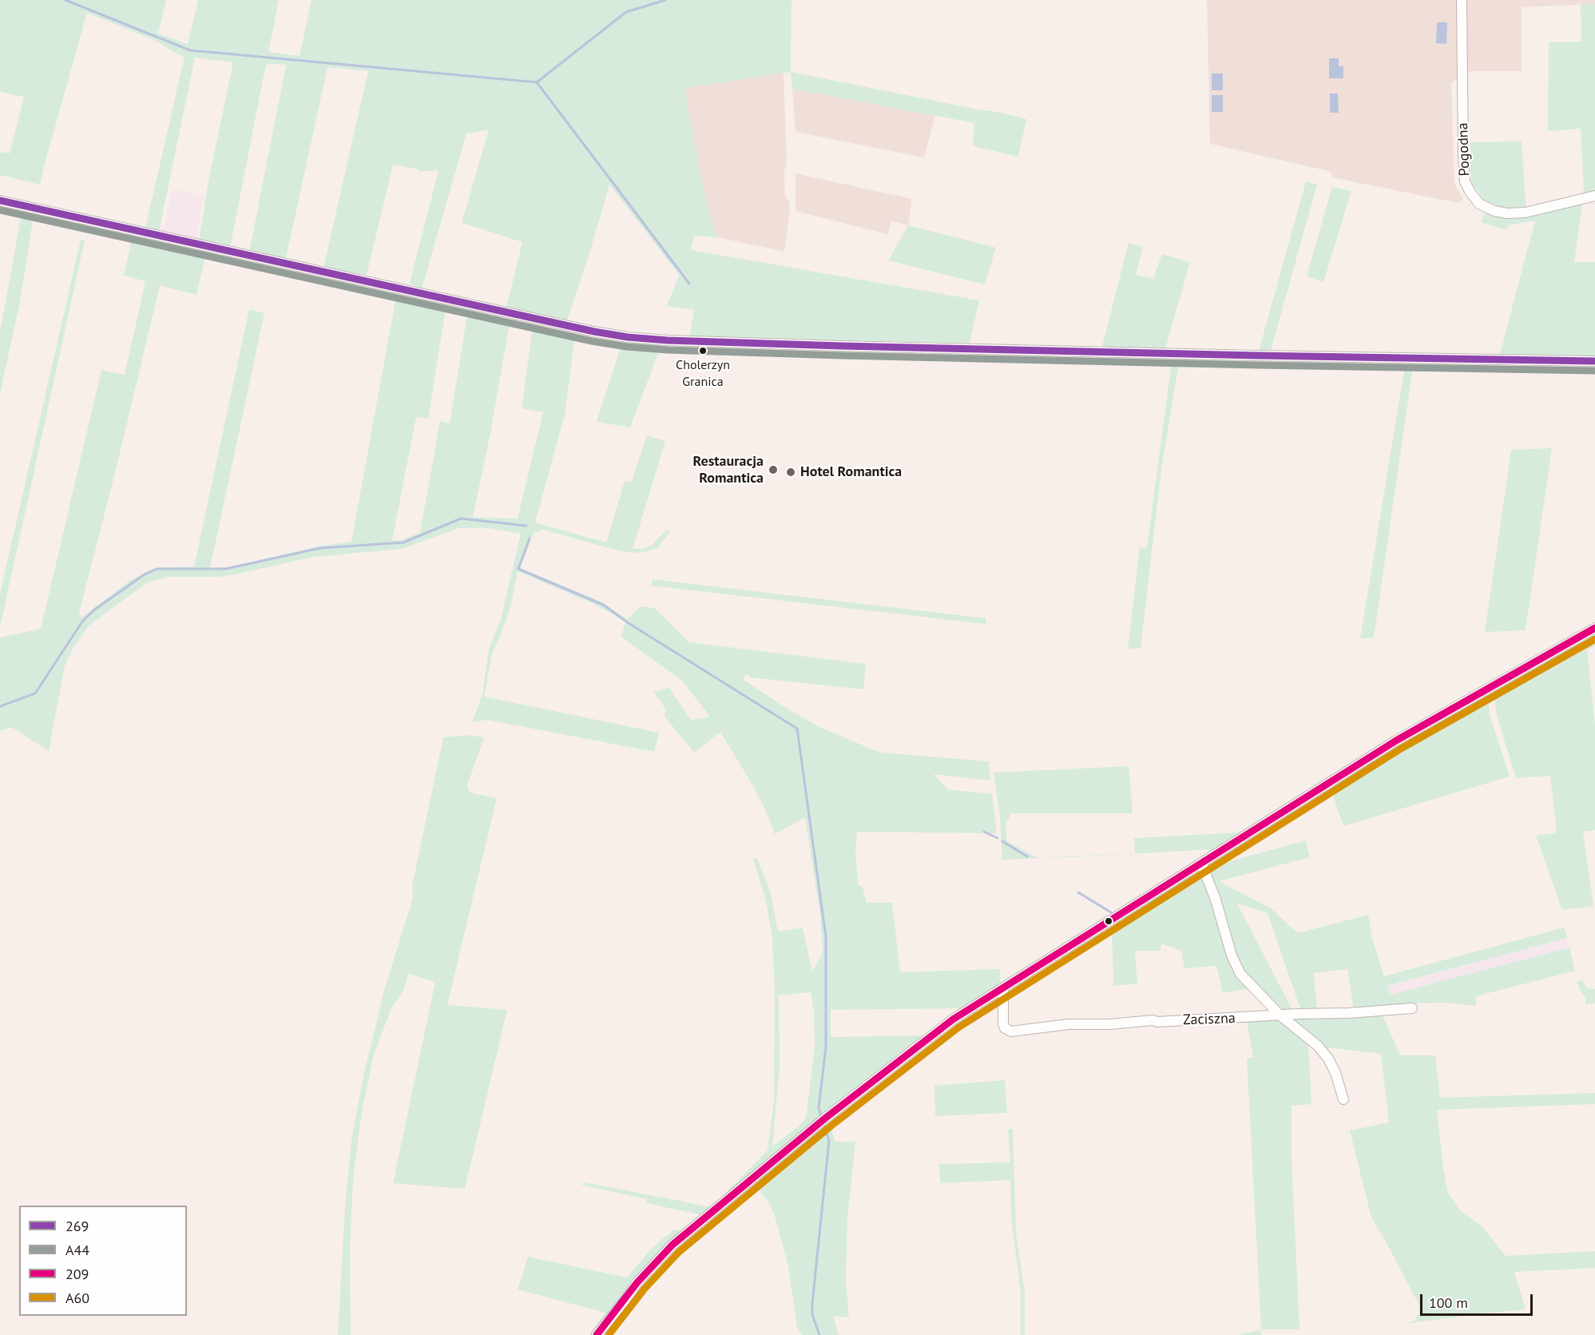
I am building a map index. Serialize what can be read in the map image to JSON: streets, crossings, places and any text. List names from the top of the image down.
{
  "streets": {
    "street": ["Pogodna", "Zaciszna"]
  },
  "places": ["Cholerzyn Granica", "Restauracja Romantica", "Hotel Romantica"],
  "lines": [
    "transit line 269",
    "transit line A44",
    "transit line 209",
    "transit line A60"
  ],
  "legend": [
    "269",
    "A44",
    "209",
    "A60"
  ],
  "scale_bar": "100 m"
}
